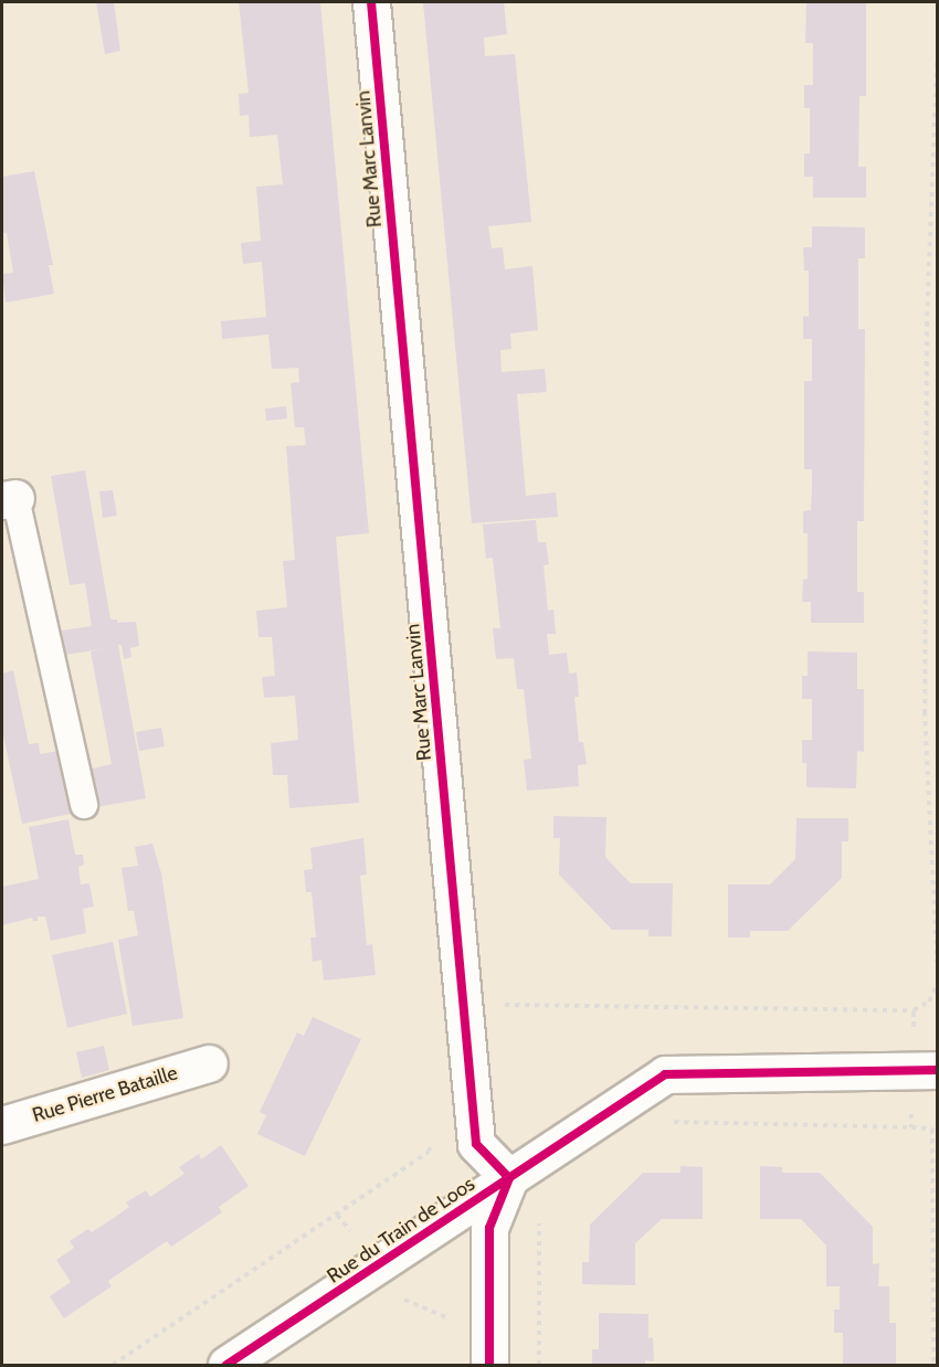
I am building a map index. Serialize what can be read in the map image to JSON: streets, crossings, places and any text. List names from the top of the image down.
{
  "streets": {
    "street": ["Rue Marc Lanvin", "Rue Pierre Bataille", "Rue du Train de Loos"]
  },
  "crossings": [
    ["Rue Marc Lanvin", "Rue du Train de Loos"]
  ]
}
